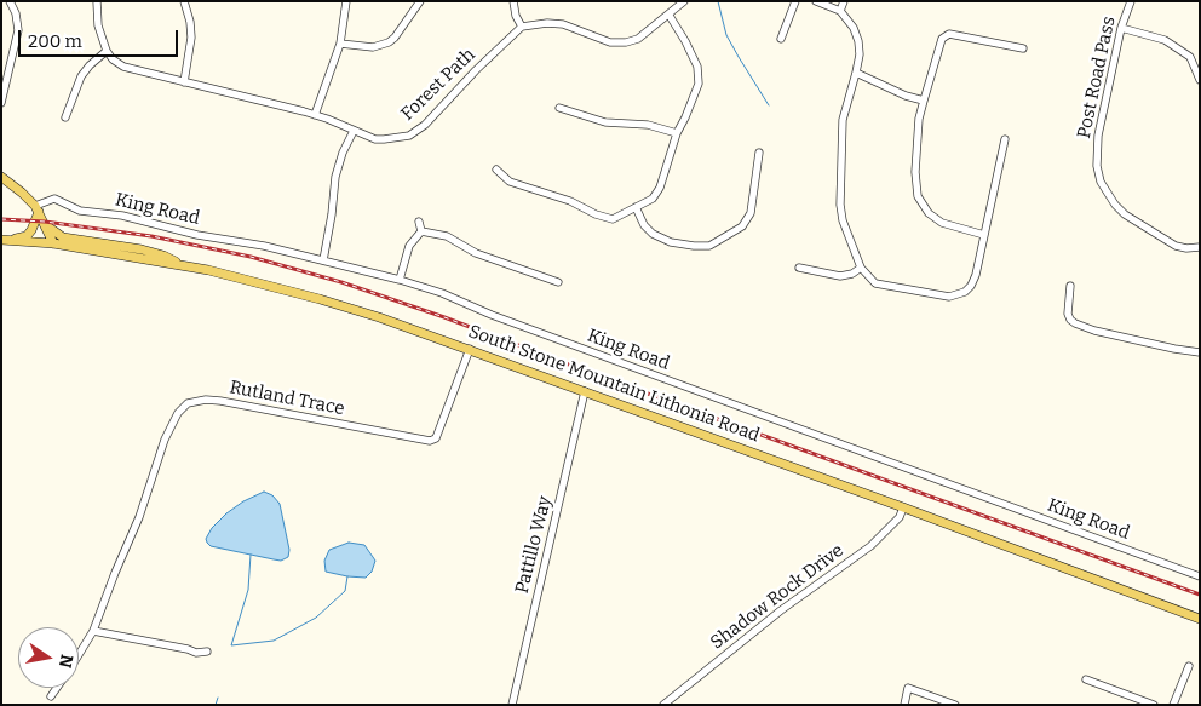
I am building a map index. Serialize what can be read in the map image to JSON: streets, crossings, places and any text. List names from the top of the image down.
{
  "streets": {
    "main road": ["South Stone Mountain Lithonia Road"],
    "street": [
      "Post Road Pass",
      "Forest Path",
      "King Road",
      "Rutland Trace",
      "Pattillo Way",
      "Shadow Rock Drive"
    ]
  },
  "crossings": [
    ["South Stone Mountain Lithonia Road", "Rutland Trace"],
    ["South Stone Mountain Lithonia Road", "Pattillo Way"],
    ["South Stone Mountain Lithonia Road", "Shadow Rock Drive"]
  ],
  "scale_bar": "200 m",
  "north": "right"
}
